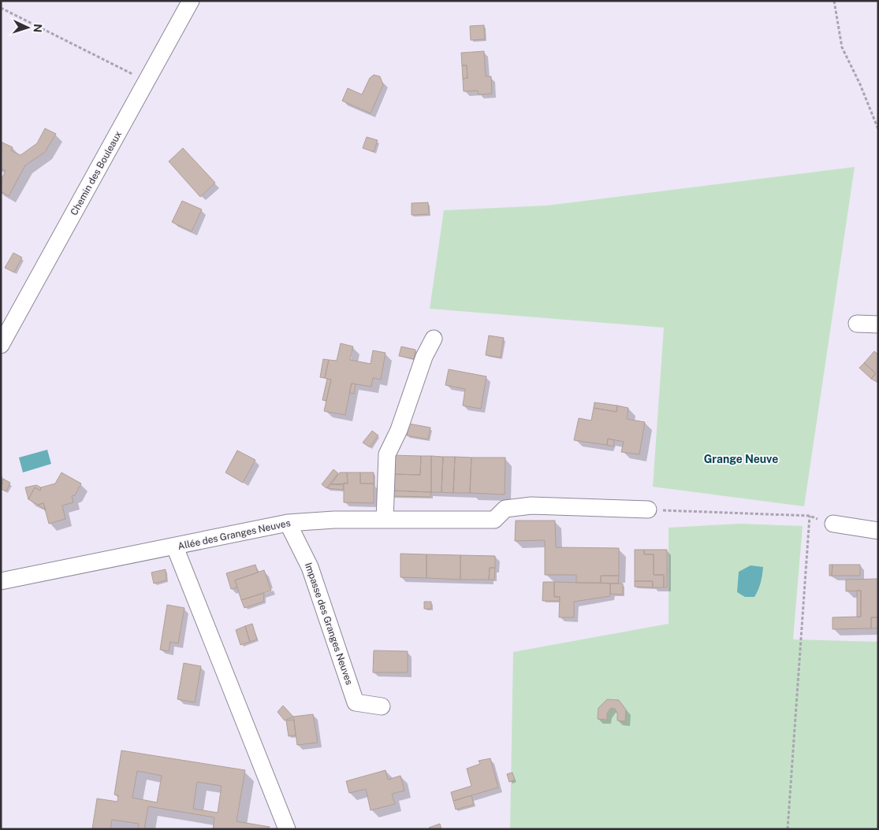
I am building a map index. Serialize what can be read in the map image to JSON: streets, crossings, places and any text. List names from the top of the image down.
{
  "streets": {
    "street": ["Chemin des Bouleaux", "Allée des Granges Neuves", "Impasse des Granges Neuves"]
  },
  "crossings": [
    ["Allée des Granges Neuves", "Impasse des Granges Neuves"]
  ],
  "districts": ["Grange Neuve"],
  "north": "right"
}
